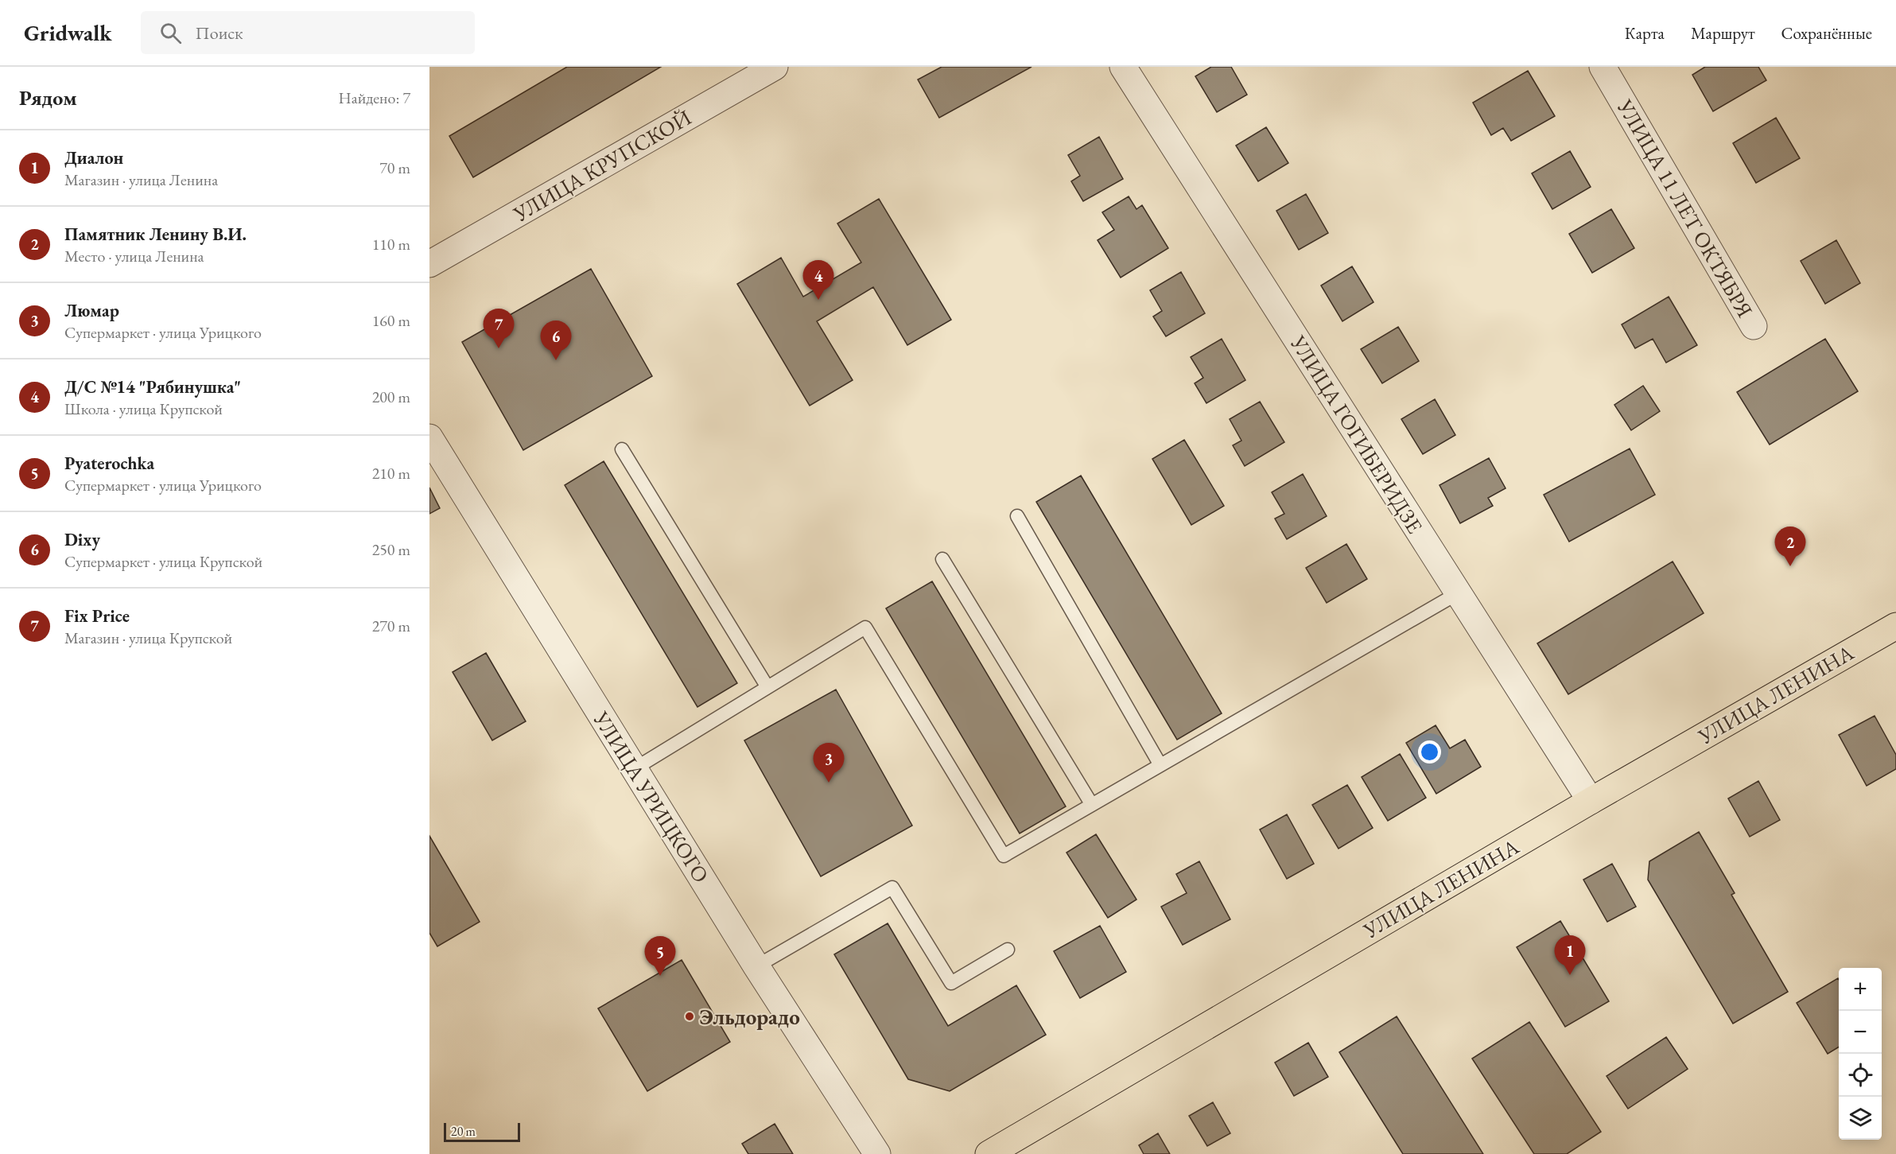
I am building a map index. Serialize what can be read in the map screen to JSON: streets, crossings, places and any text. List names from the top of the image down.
{
  "streets": {
    "main road": ["УЛИЦА ЛЕНИНА"],
    "street": [
      "УЛИЦА КРУПСКОЙ",
      "УЛИЦА 11 ЛЕТ ОКТЯБРЯ",
      "УЛИЦА ГОГИБЕРИДЗЕ",
      "УЛИЦА УРИЦКОГО"
    ]
  },
  "crossings": [
    ["УЛИЦА ГОГИБЕРИДЗЕ", "УЛИЦА ЛЕНИНА"]
  ],
  "places": ["Эльдорадо"],
  "scale_bar": "20 m",
  "page": {
    "header": "Gridwalk",
    "search": "Поиск",
    "nav": ["Карта", "Маршрут", "Сохранённые"],
    "heading": ["Рядом", "Найдено: 7"],
    "list": [
      {
        "mark": "1",
        "name": "Диалон",
        "note": "Магазин · улица Ленина",
        "value": "70 m"
      },
      {
        "mark": "2",
        "name": "Памятник Ленину В.И.",
        "note": "Место · улица Ленина",
        "value": "110 m"
      },
      {
        "mark": "3",
        "name": "Люмар",
        "note": "Супермаркет · улица Урицкого",
        "value": "160 m"
      },
      {
        "mark": "4",
        "name": "Д/С №14 \"Рябинушка\"",
        "note": "Школа · улица Крупской",
        "value": "200 m"
      },
      {
        "mark": "5",
        "name": "Pyaterochka",
        "note": "Супермаркет · улица Урицкого",
        "value": "210 m"
      },
      {
        "mark": "6",
        "name": "Dixy",
        "note": "Супермаркет · улица Крупской",
        "value": "250 m"
      },
      {
        "mark": "7",
        "name": "Fix Price",
        "note": "Магазин · улица Крупской",
        "value": "270 m"
      }
    ],
    "pins": [
      "4",
      "7",
      "6",
      "2",
      "3",
      "1",
      "5"
    ],
    "map_buttons": ["+", "−"],
    "scale": "20 m"
  }
}
